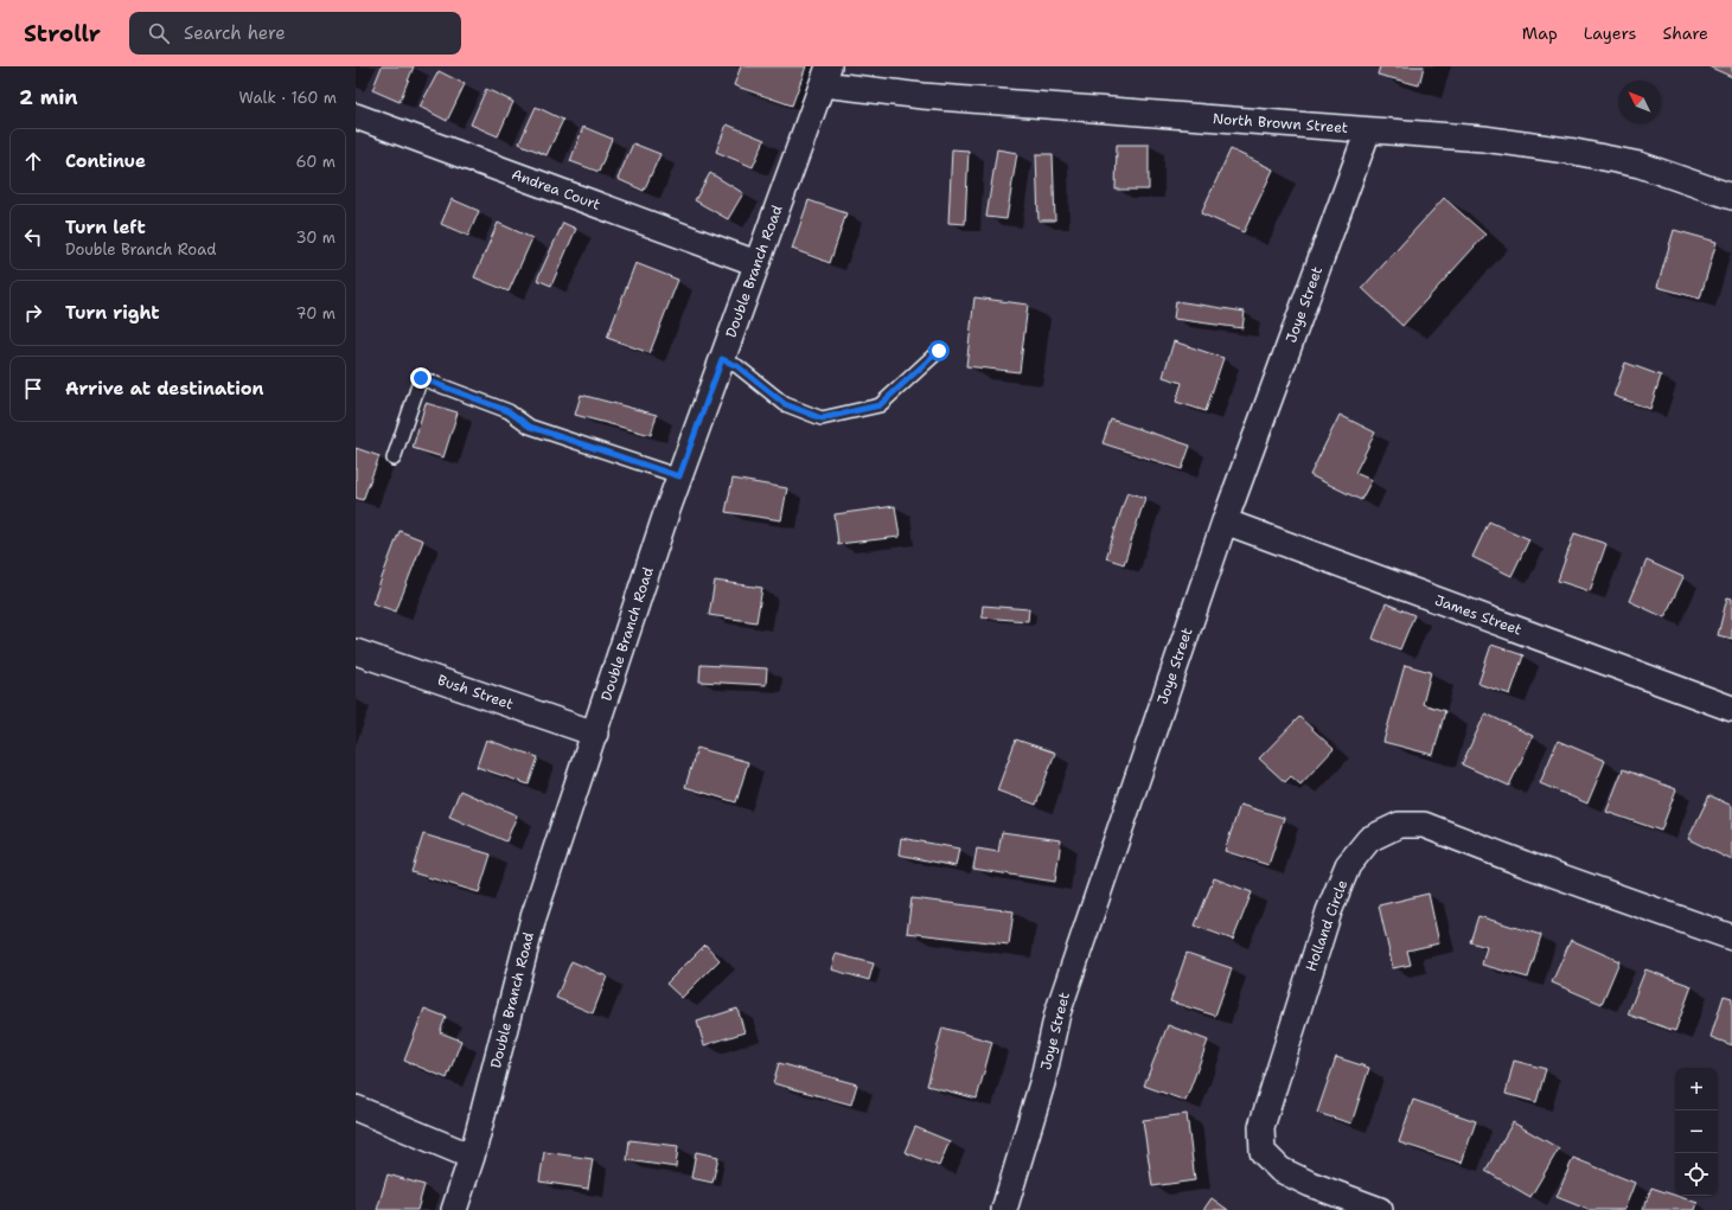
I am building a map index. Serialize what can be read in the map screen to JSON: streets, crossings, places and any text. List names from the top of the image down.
{
  "streets": {
    "street": [
      "North Brown Street",
      "Andrea Court",
      "Double Branch Road",
      "Joye Street",
      "James Street",
      "Bush Street",
      "Holland Circle"
    ]
  },
  "crossings": [
    ["North Brown Street", "Double Branch Road"],
    ["North Brown Street", "Joye Street"],
    ["Andrea Court", "Double Branch Road"],
    ["Double Branch Road", "Bush Street"],
    ["Joye Street", "James Street"]
  ],
  "north": "top left",
  "page": {
    "header": "Strollr",
    "search": "Search here",
    "nav": ["Map", "Layers", "Share"],
    "heading": ["2 min", "Walk · 160 m"],
    "list": [
      ["Continue", "60 m"],
      ["Turn left", "Double Branch Road", "30 m"],
      ["Turn right", "70 m"],
      "Arrive at destination"
    ],
    "map_buttons": ["+", "−"]
  }
}
